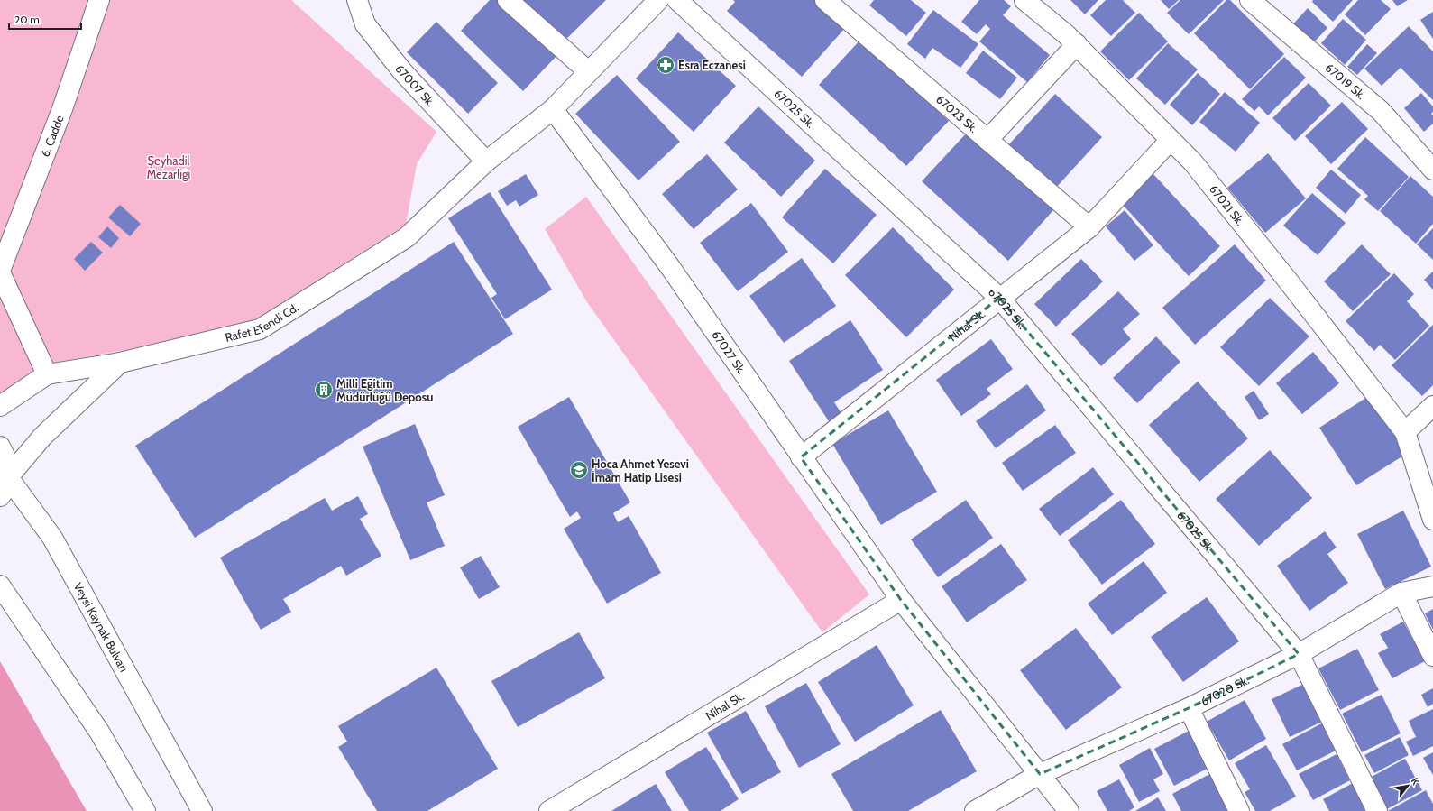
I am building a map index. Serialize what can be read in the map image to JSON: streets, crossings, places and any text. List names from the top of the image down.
{
  "streets": {
    "street": [
      "67019 Sk.",
      "67007 Sk.",
      "67025 Sk.",
      "67023 Sk.",
      "6. Cadde",
      "67021 Sk.",
      "Rafet Efendi Cd.",
      "Nihal Sk.",
      "67027 Sk.",
      "Veysi Kaynak Bulvarı",
      "67020 Sk."
    ]
  },
  "crossings": [
    ["67007 Sk.", "Rafet Efendi Cd."],
    ["67025 Sk.", "Nihal Sk."],
    ["67025 Sk.", "67020 Sk."],
    ["67023 Sk.", "Nihal Sk."],
    ["6. Cadde", "Rafet Efendi Cd."],
    ["67021 Sk.", "Nihal Sk."],
    ["Rafet Efendi Cd.", "67027 Sk."],
    ["Nihal Sk.", "67027 Sk."],
    ["67027 Sk.", "67020 Sk."]
  ],
  "parks": ["Şeyhadil Mezarlığı"],
  "places": {
    "pharmacy": ["Esra Eczanesi"],
    "building": ["Milli Eğitim Müdürlüğü Deposu"],
    "school or university": ["Hoca Ahmet Yesevi İmam Hatip Lisesi"]
  },
  "scale_bar": "20 m",
  "north": "top right"
}
